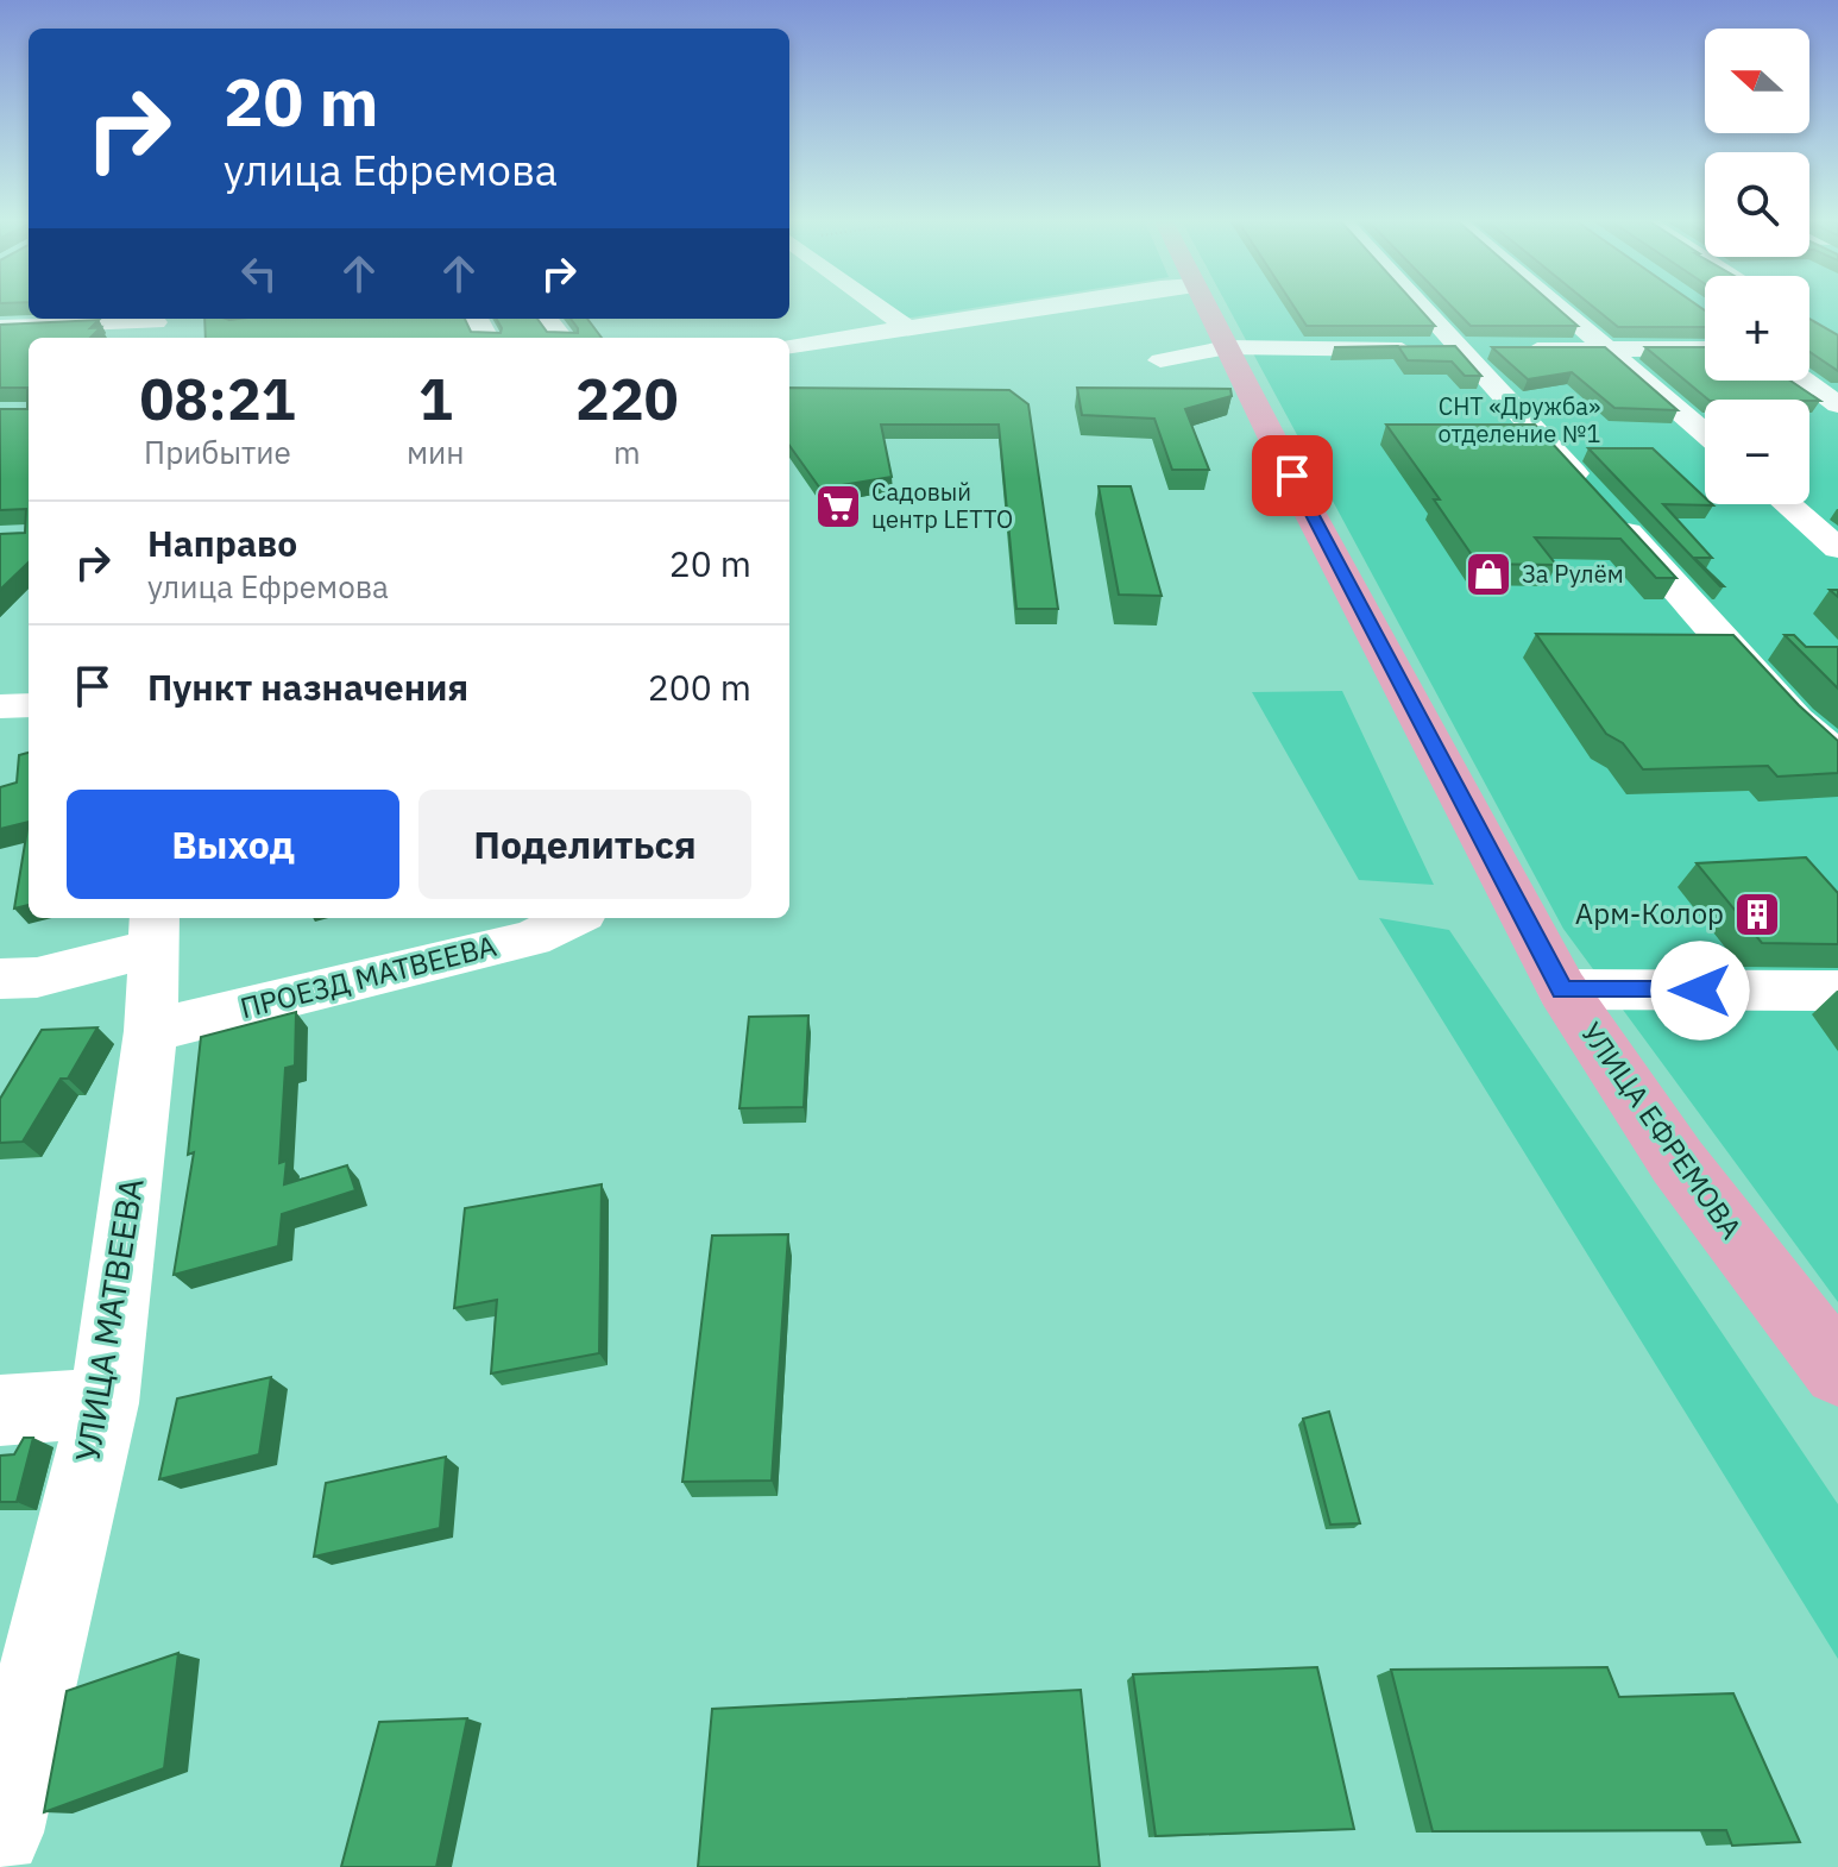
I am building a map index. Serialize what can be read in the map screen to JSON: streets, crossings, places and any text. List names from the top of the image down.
{
  "streets": {
    "main road": ["УЛИЦА ЕФРЕМОВА"],
    "lane": ["ПРОЕЗД МАТВЕЕВА", "УЛИЦА МАТВЕЕВА"]
  },
  "crossings": [
    ["ПРОЕЗД МАТВЕЕВА", "УЛИЦА МАТВЕЕВА"]
  ],
  "parks": ["СНТ «Дружба» отделение №1"],
  "places": {
    "supermarket": ["Садовый центр LETTO"],
    "shop": ["За Рулём"],
    "building": ["Арм-Колор"]
  },
  "north": "left",
  "page": {
    "map_buttons": ["+", "−"],
    "turn": ["20 m", "улица Ефремова"],
    "eta": [
      "08:21",
      "Прибытие",
      "1",
      "мин",
      "220",
      "m"
    ],
    "list": [
      {
        "name": "Направо",
        "note": "улица Ефремова",
        "value": "20 m"
      },
      {
        "name": "Пункт назначения",
        "value": "200 m"
      }
    ],
    "buttons": ["Выход", "Поделиться"]
  }
}
